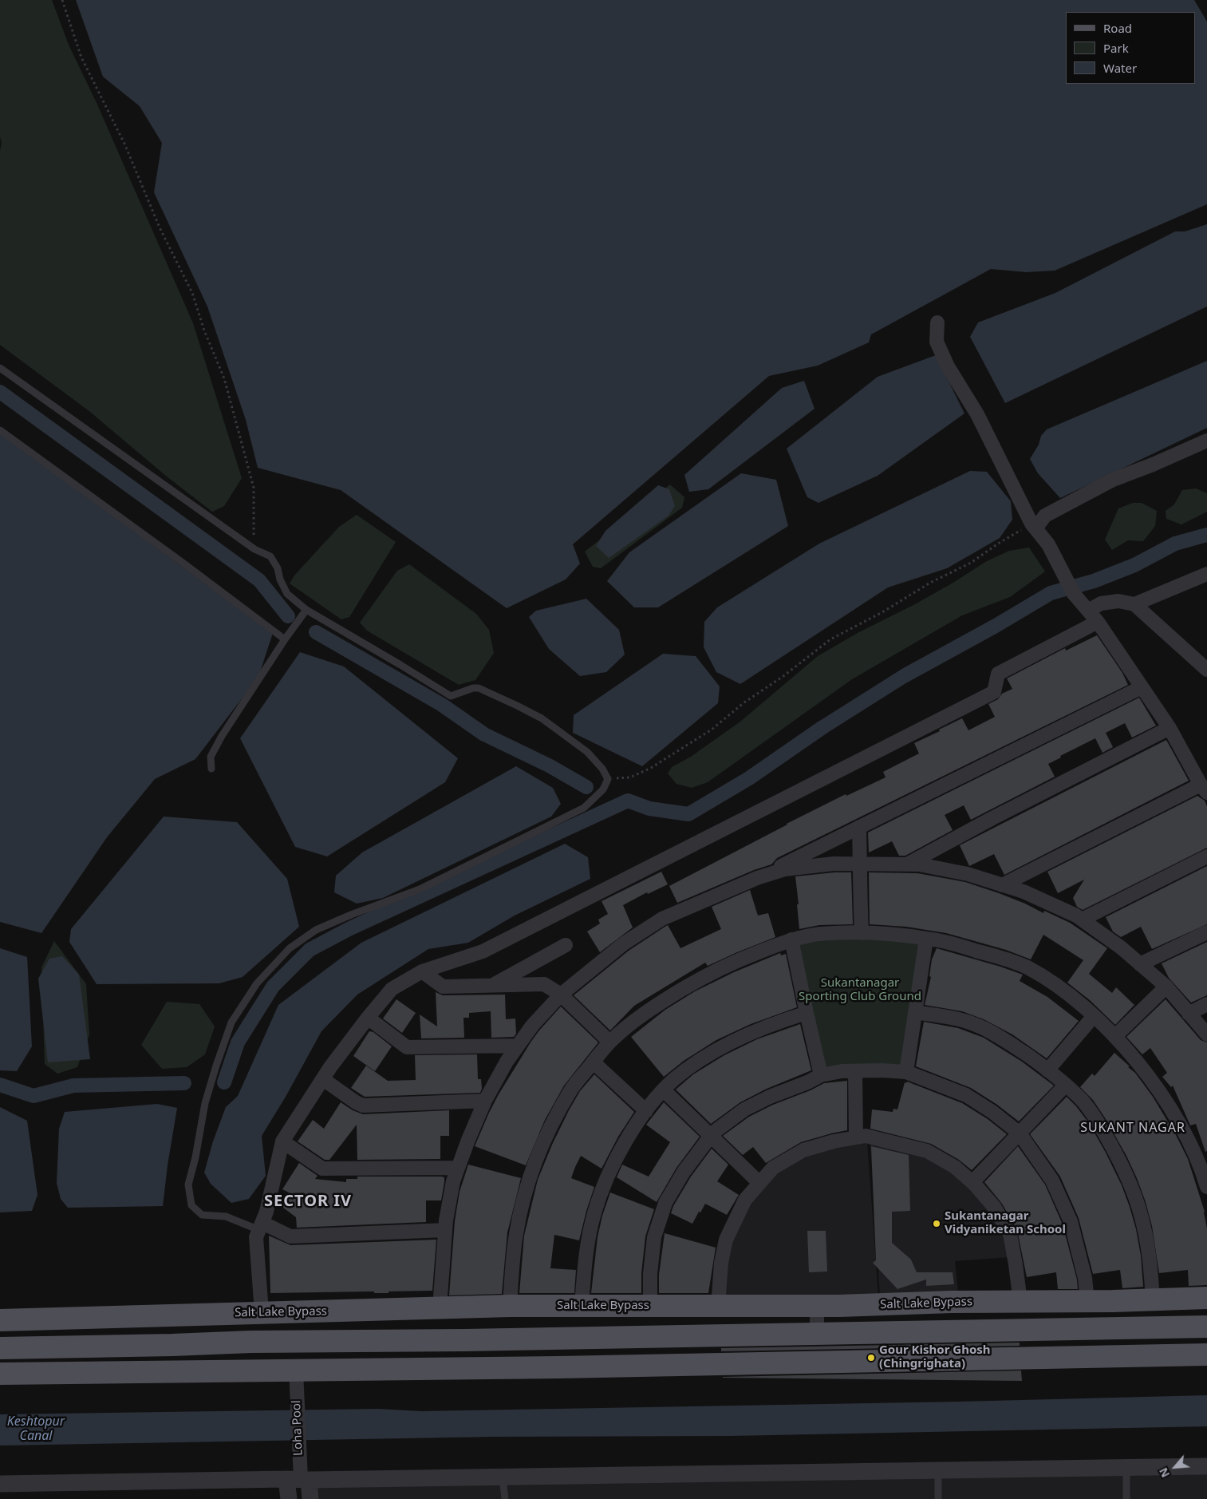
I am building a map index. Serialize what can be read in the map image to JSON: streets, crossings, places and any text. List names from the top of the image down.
{
  "streets": {
    "main road": ["Salt Lake Bypass"],
    "street": ["Loha Pool"]
  },
  "districts": ["SUKANT NAGAR", "SECTOR IV"],
  "water": ["Keshtopur Canal"],
  "parks": ["Sukantanagar Sporting Club Ground"],
  "places": ["Sukantanagar Vidyaniketan School", "Gour Kishor Ghosh (Chingrighata)"],
  "legend": ["Road", "Park", "Water"],
  "north": "bottom left"
}
